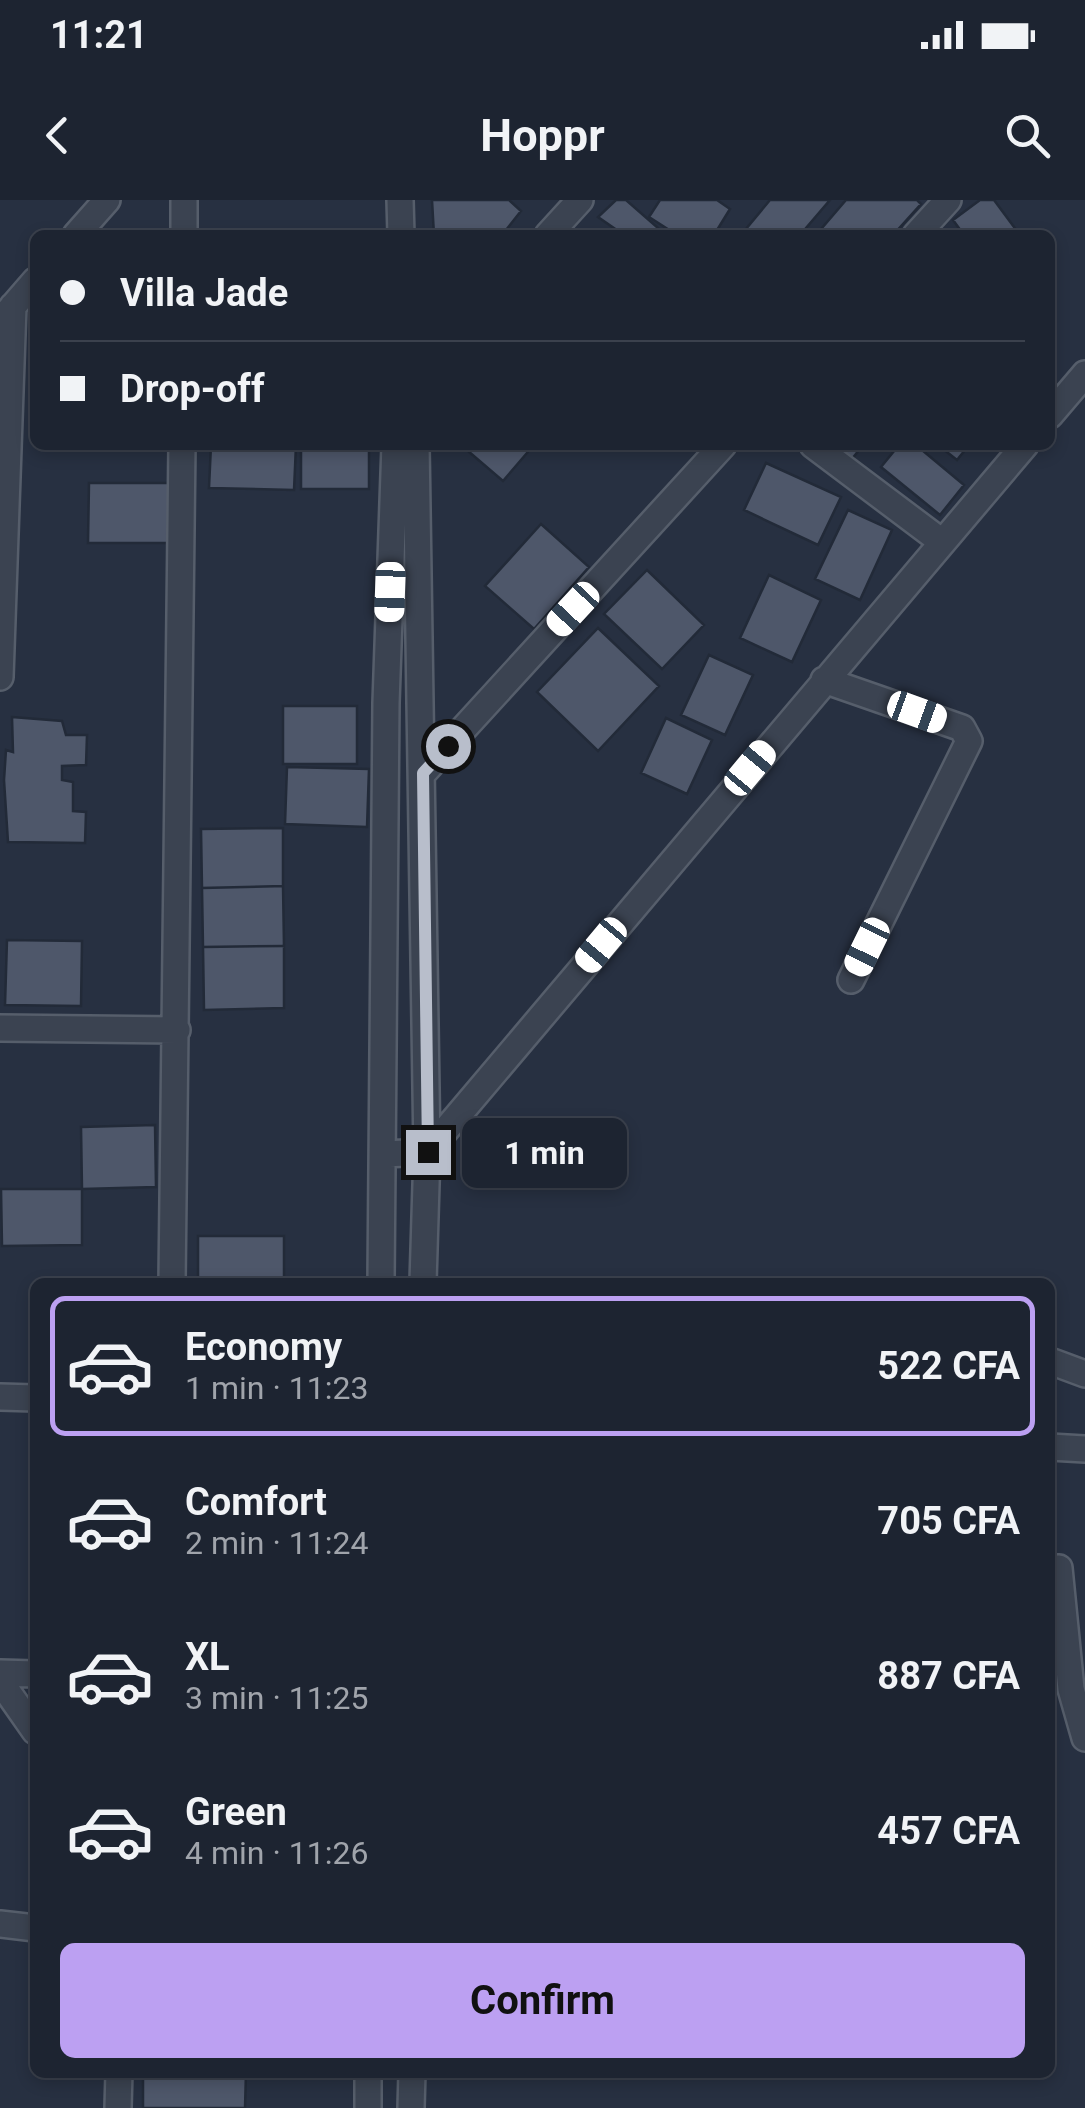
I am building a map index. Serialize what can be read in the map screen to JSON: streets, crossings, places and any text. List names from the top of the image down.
{
  "page": {
    "status": "11:21",
    "header": "Hoppr",
    "banner": ["Villa Jade", "Drop-off"],
    "bubble": "1 min",
    "list": [
      {
        "name": "Economy",
        "note": "1 min · 11:23",
        "value": "522 CFA"
      },
      {
        "name": "Comfort",
        "note": "2 min · 11:24",
        "value": "705 CFA"
      },
      {
        "name": "XL",
        "note": "3 min · 11:25",
        "value": "887 CFA"
      },
      {
        "name": "Green",
        "note": "4 min · 11:26",
        "value": "457 CFA"
      }
    ],
    "buttons": "Confirm"
  }
}
